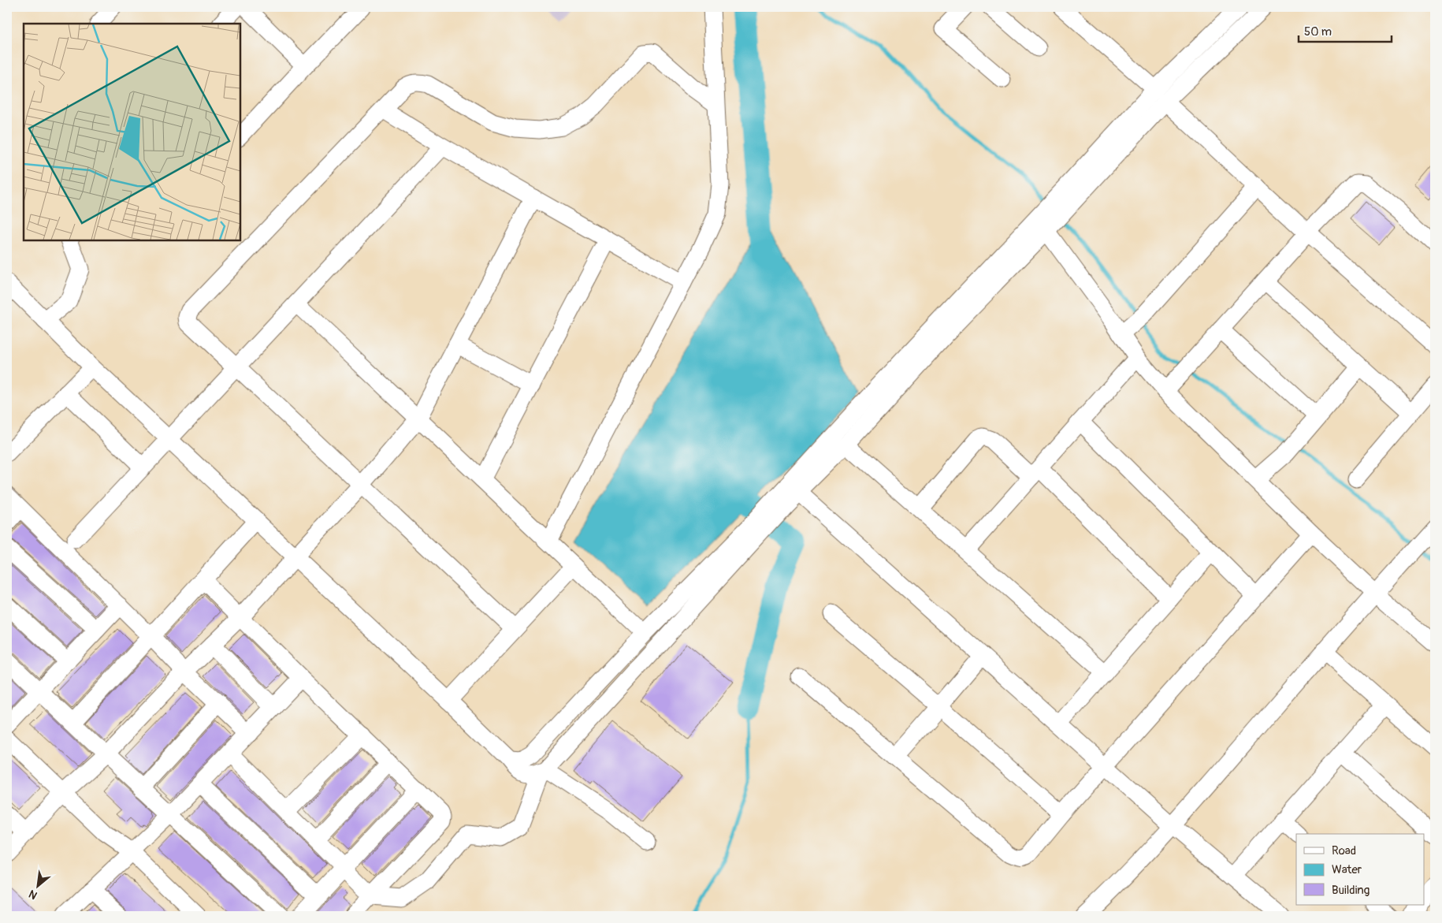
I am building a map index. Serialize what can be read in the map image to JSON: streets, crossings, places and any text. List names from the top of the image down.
{
  "legend": ["Road", "Water", "Building"],
  "scale_bar": "50 m",
  "north": "bottom left"
}
